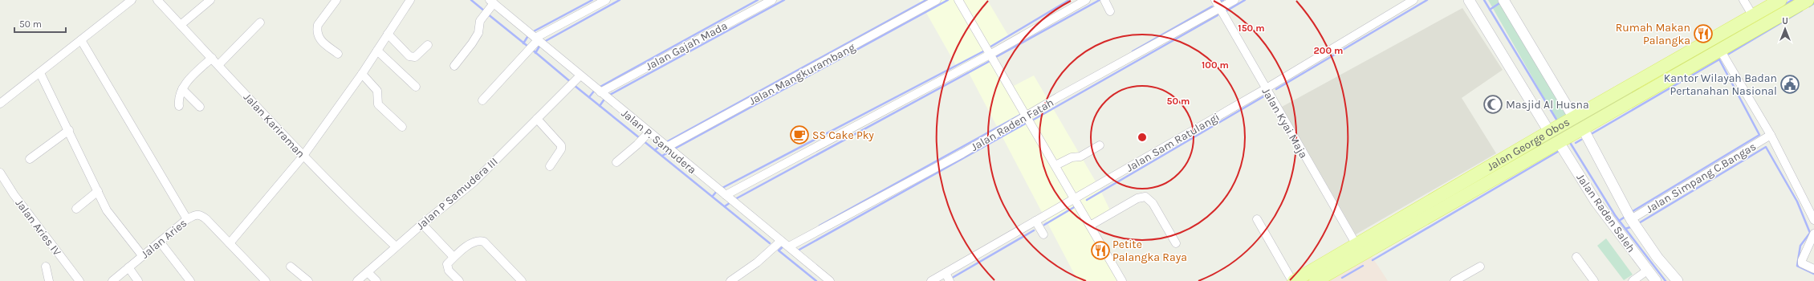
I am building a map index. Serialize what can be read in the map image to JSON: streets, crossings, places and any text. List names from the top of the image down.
{
  "streets": {
    "main road": ["Jalan George Obos"],
    "street": [
      "Jalan Gajah Mada",
      "Jalan Mangkurambang",
      "Jalan Kyai Maja",
      "Jalan Raden Fatah",
      "Jalan Kariraman",
      "Jalan P. Samudera",
      "Jalan Sam Ratulangi",
      "Jalan Simpang C.Bangas",
      "Jalan P Samudera III",
      "Jalan Raden Saleh",
      "Jalan Aries IV",
      "Jalan Aries"
    ]
  },
  "crossings": [
    ["Jalan Gajah Mada", "Jalan P. Samudera"],
    ["Jalan Mangkurambang", "Jalan P. Samudera"],
    ["Jalan Kyai Maja", "Jalan Raden Fatah"],
    ["Jalan Kyai Maja", "Jalan Sam Ratulangi"],
    ["Jalan Kyai Maja", "Jalan George Obos"],
    ["Jalan Raden Fatah", "Jalan P. Samudera"],
    ["Jalan Kariraman", "Jalan P Samudera III"],
    ["Jalan P. Samudera", "Jalan P Samudera III"],
    ["Jalan George Obos", "Jalan Raden Saleh"]
  ],
  "places": {
    "restaurant": ["Rumah Makan Palangka", "Petite Palangka Raya"],
    "public building": ["Kantor Wilayah Badan Pertanahan Nasional"],
    "mosque": ["Masjid Al Husna"],
    "cafe": ["SS Cake Pky"]
  },
  "scale_bar": "50 m",
  "north": "top",
  "rings": [
    "150 m",
    "200 m",
    "100 m",
    "50 m"
  ]
}
